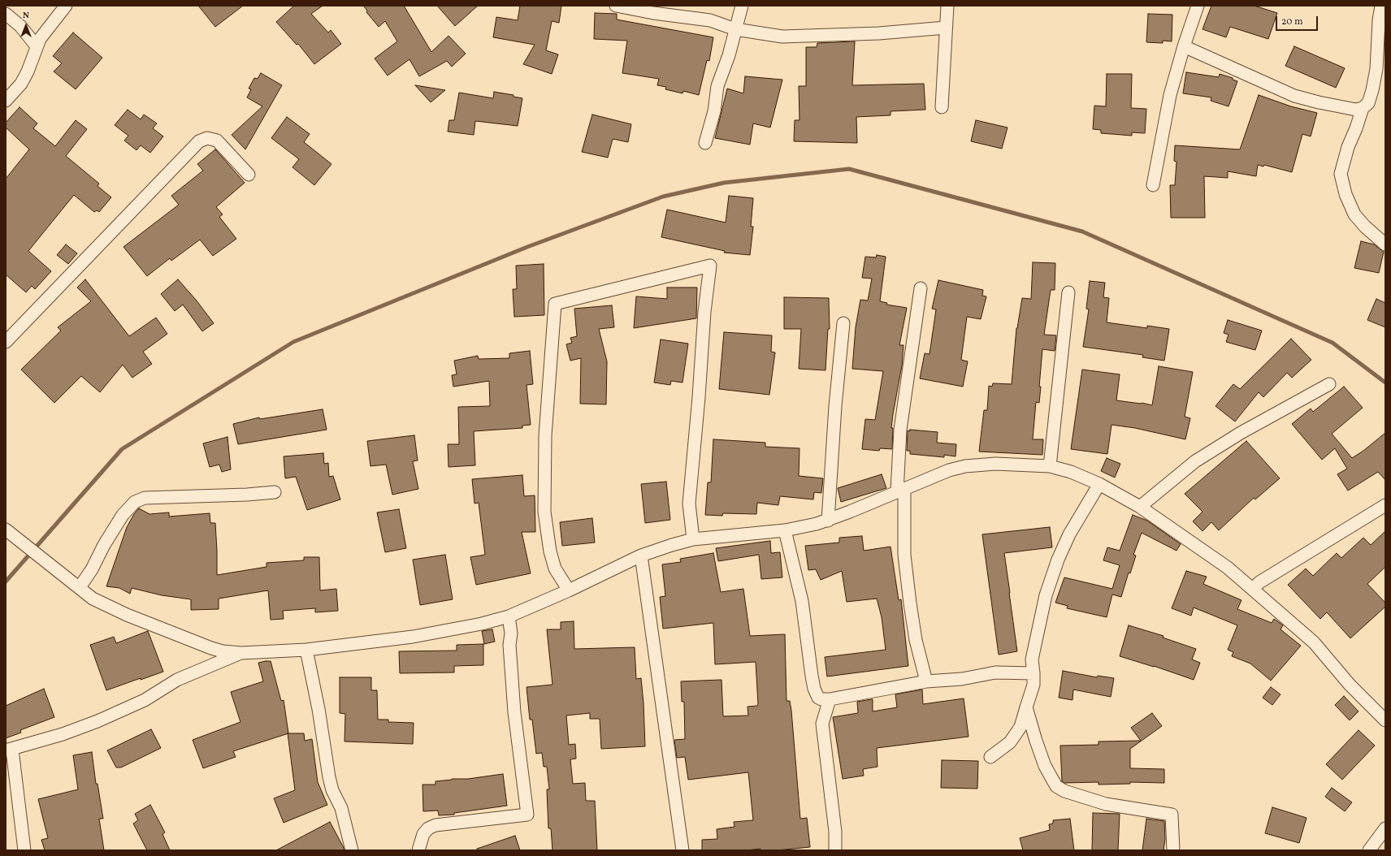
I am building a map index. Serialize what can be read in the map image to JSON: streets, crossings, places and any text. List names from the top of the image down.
{
  "scale_bar": "20 m",
  "north": "top"
}
